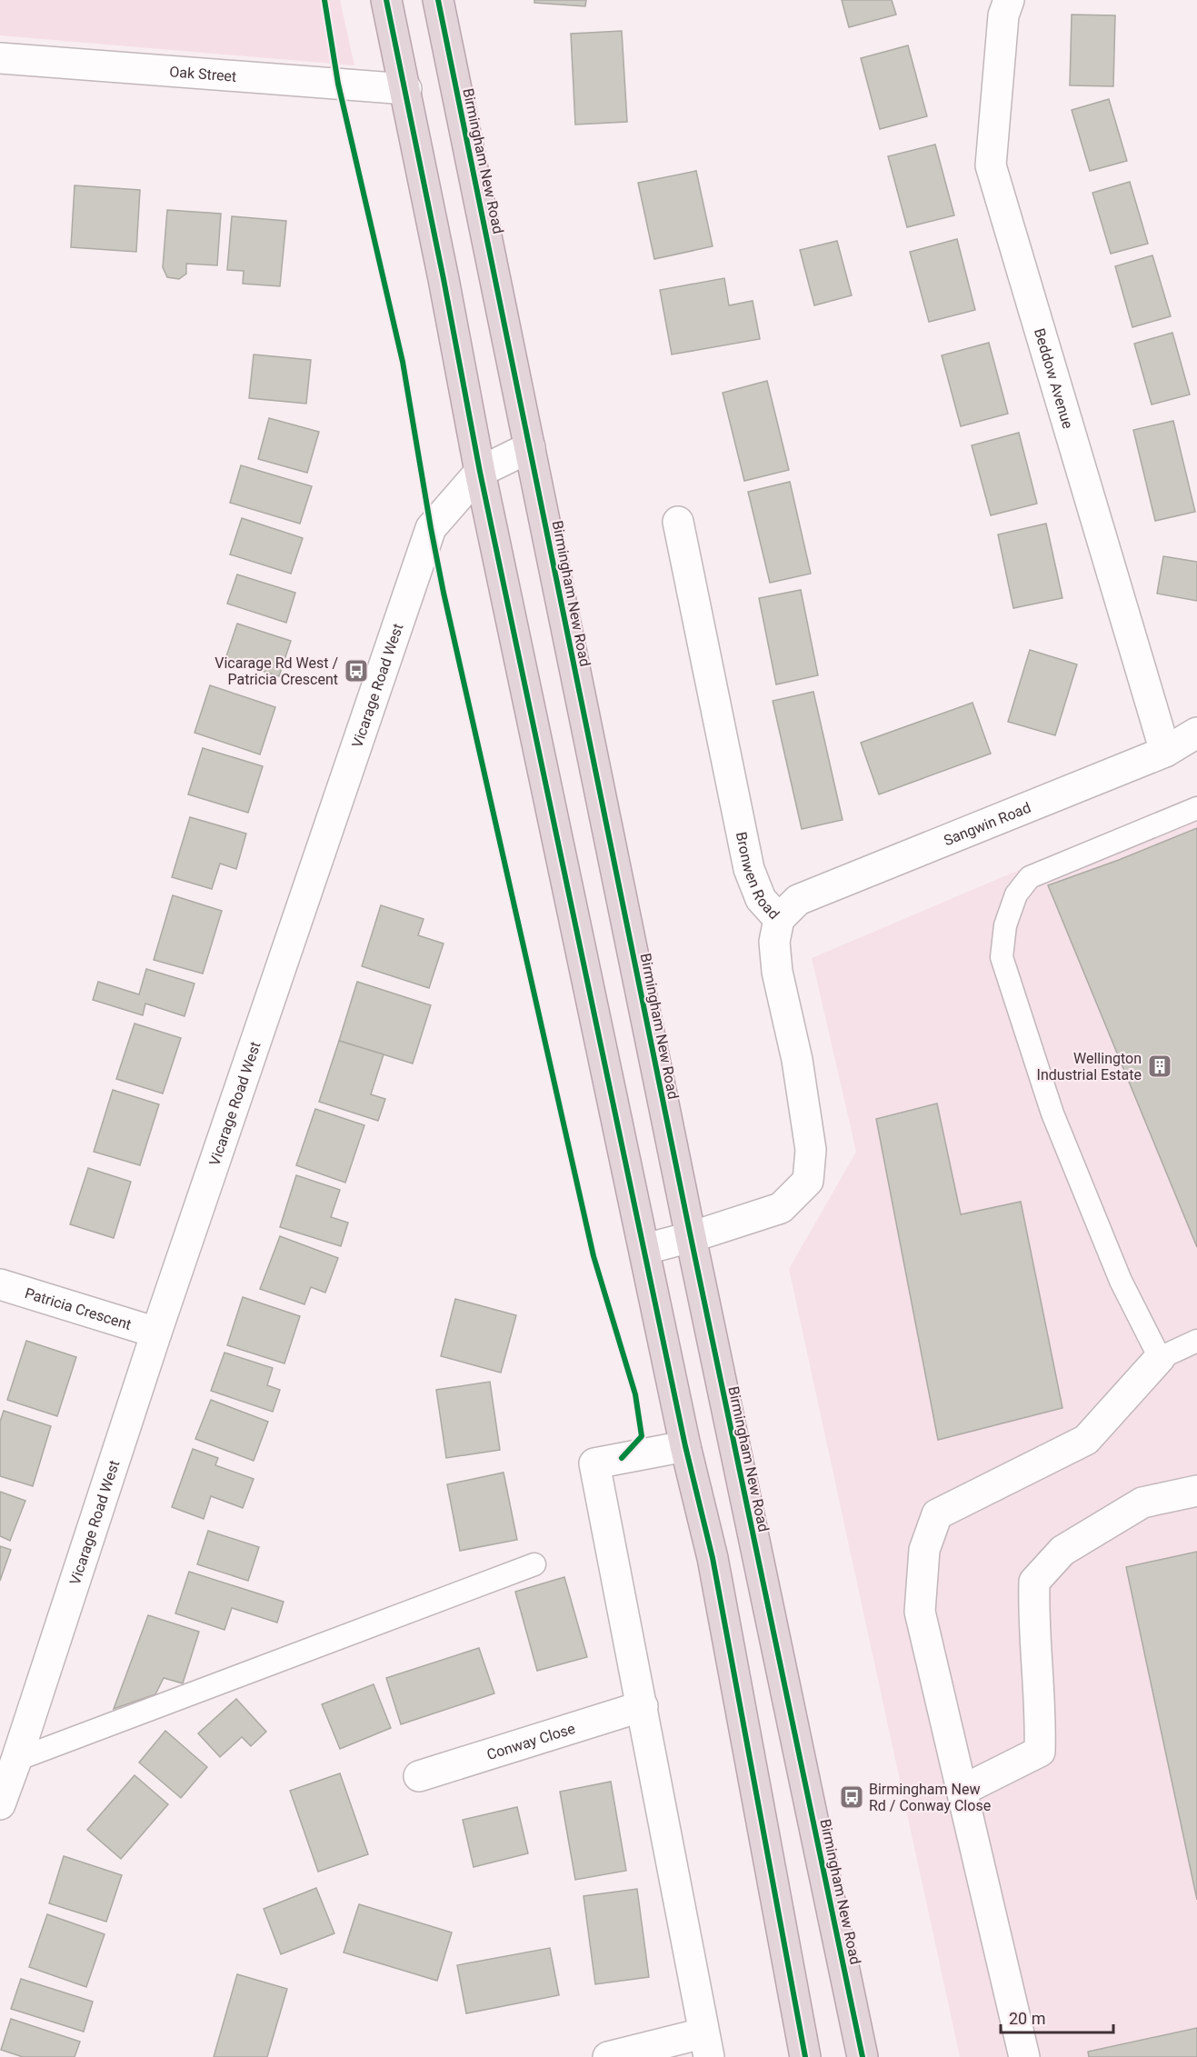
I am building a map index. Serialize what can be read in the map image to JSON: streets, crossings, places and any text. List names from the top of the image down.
{
  "streets": {
    "highway": ["Birmingham New Road"],
    "street": [
      "Oak Street",
      "Beddow Avenue",
      "Vicarage Road West",
      "Sangwin Road",
      "Bronwen Road",
      "Patricia Crescent",
      "Conway Close"
    ]
  },
  "crossings": [
    ["Birmingham New Road", "Vicarage Road West"],
    ["Birmingham New Road", "Bronwen Road"],
    ["Beddow Avenue", "Sangwin Road"],
    ["Vicarage Road West", "Patricia Crescent"],
    ["Sangwin Road", "Bronwen Road"]
  ],
  "places": {
    "bus stop": ["Vicarage Rd West / Patricia Crescent", "Birmingham New Rd / Conway Close"],
    "building": ["Wellington Industrial Estate"]
  },
  "scale_bar": "20 m"
}
